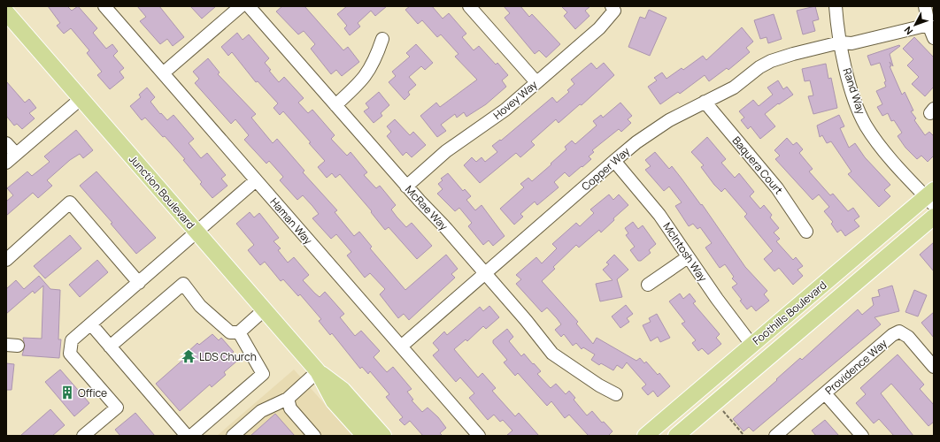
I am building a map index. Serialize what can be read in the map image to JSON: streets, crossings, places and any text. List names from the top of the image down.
{
  "streets": {
    "main road": ["Junction Boulevard", "Foothills Boulevard"],
    "street": [
      "Rand Way",
      "Hovey Way",
      "Baquera Court",
      "Copper Way",
      "McRae Way",
      "Haman Way",
      "McIntosh Way",
      "Providence Way"
    ]
  },
  "crossings": [
    ["Rand Way", "Copper Way"],
    ["Rand Way", "Foothills Boulevard"],
    ["Hovey Way", "McRae Way"],
    ["Baquera Court", "Copper Way"],
    ["Copper Way", "McRae Way"],
    ["Copper Way", "Haman Way"],
    ["Copper Way", "McIntosh Way"],
    ["McIntosh Way", "Foothills Boulevard"]
  ],
  "places": {
    "temple": ["LDS Church"],
    "building": ["Office"]
  },
  "north": "bottom left"
}
